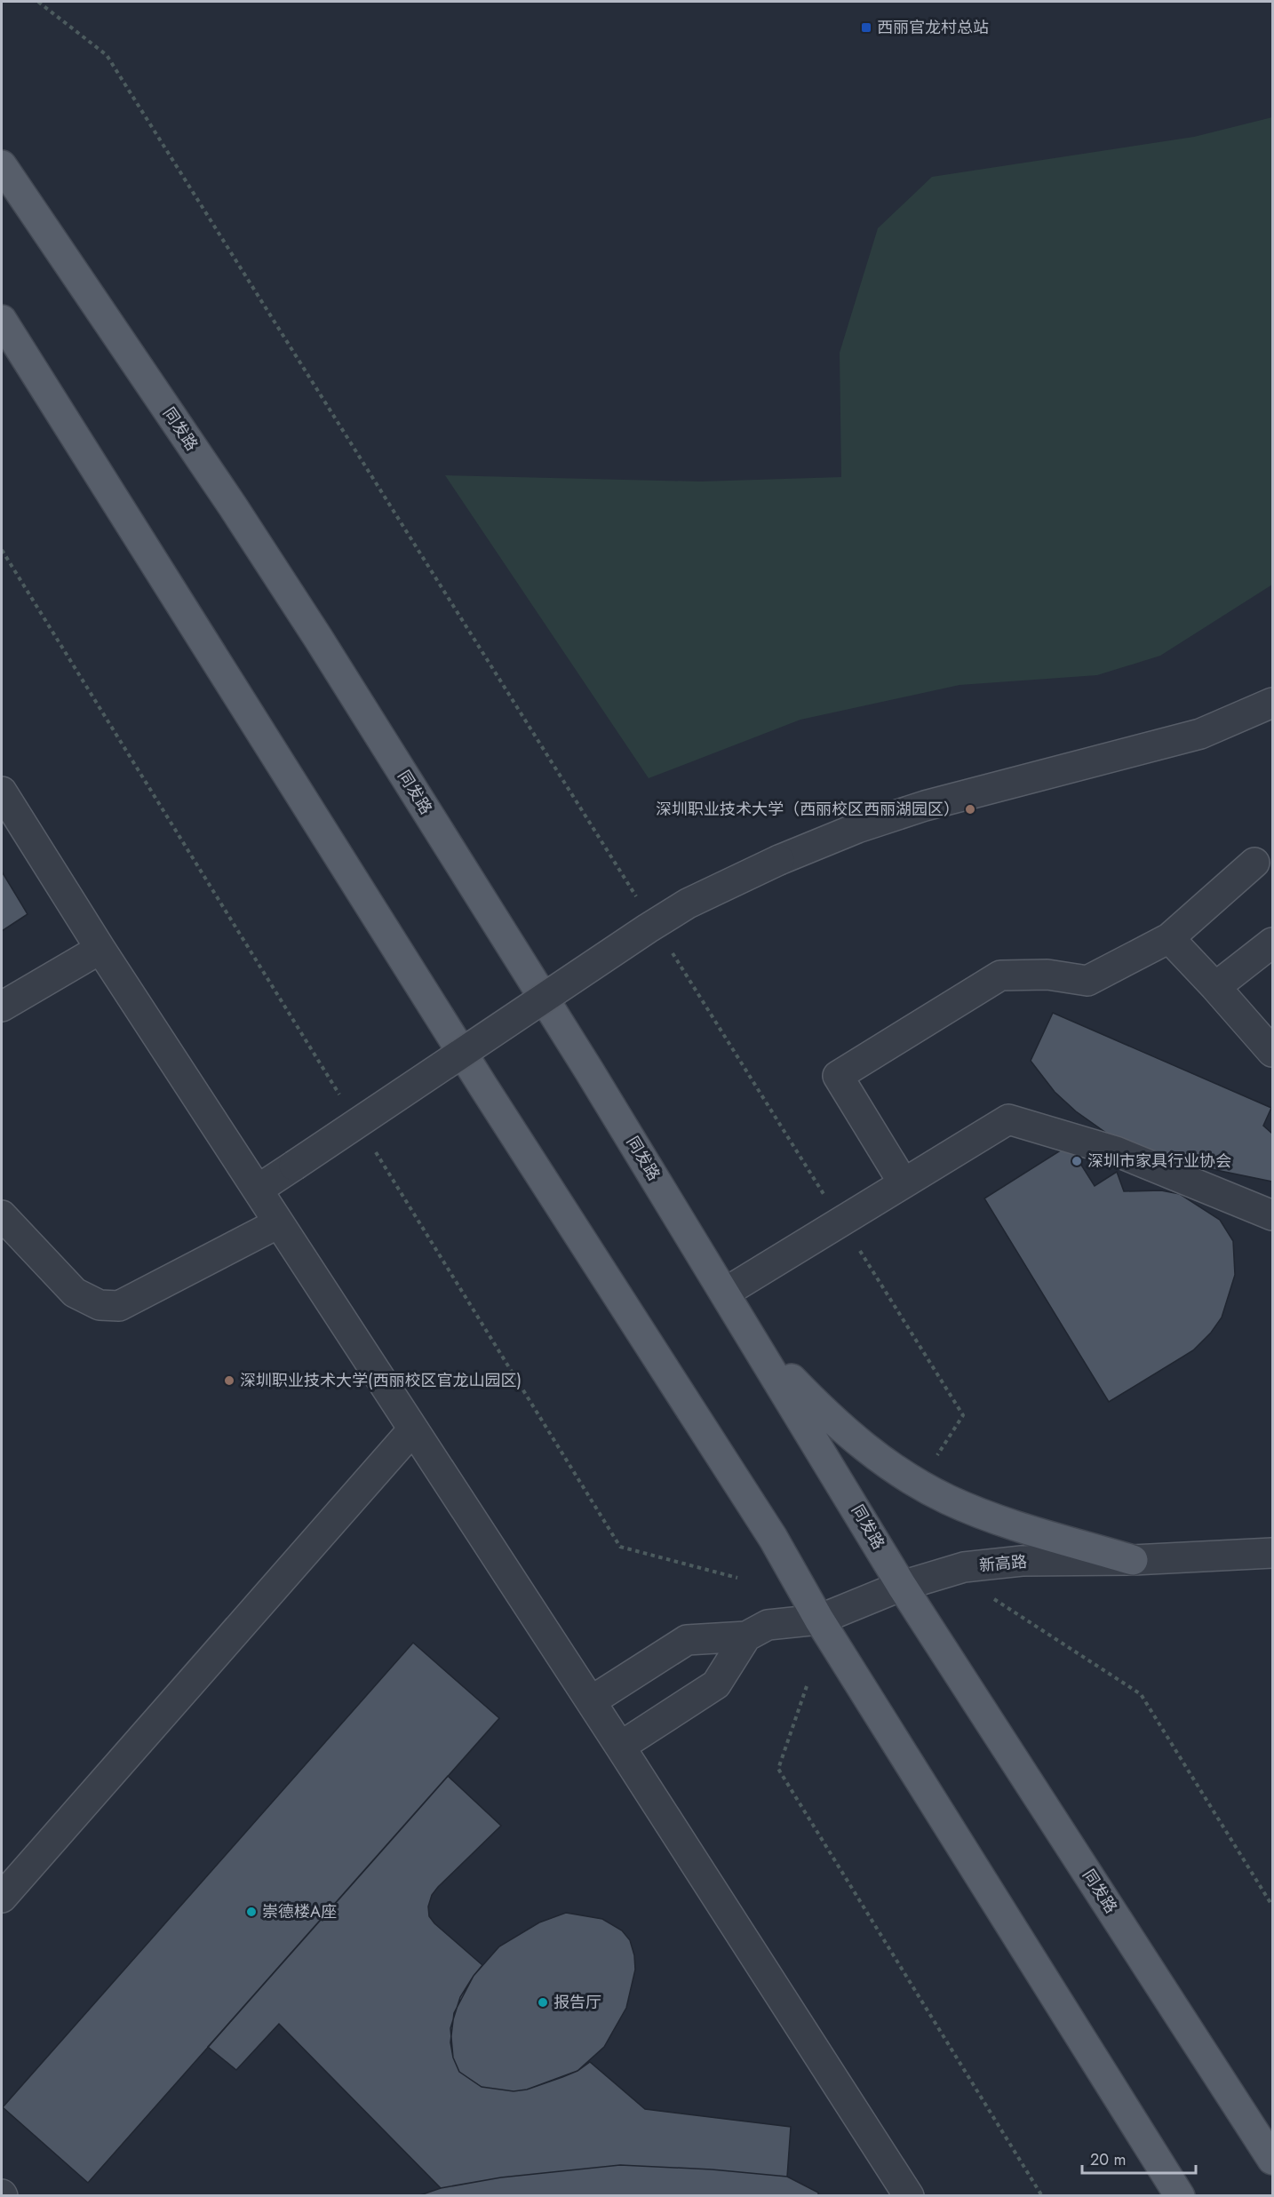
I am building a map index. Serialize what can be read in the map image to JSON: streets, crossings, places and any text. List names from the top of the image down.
{
  "streets": {
    "main road": ["同发路"],
    "street": ["新高路"]
  },
  "crossings": [
    ["同发路", "新高路"]
  ],
  "places": {
    "transit": ["西丽官龙村总站"],
    "other": [
      "深圳职业技术大学（西丽校区西丽湖园区）",
      "深圳市家具行业协会",
      "深圳职业技术大学(西丽校区官龙山园区)",
      "崇德楼A座",
      "报告厅"
    ]
  },
  "scale_bar": "20 m"
}
